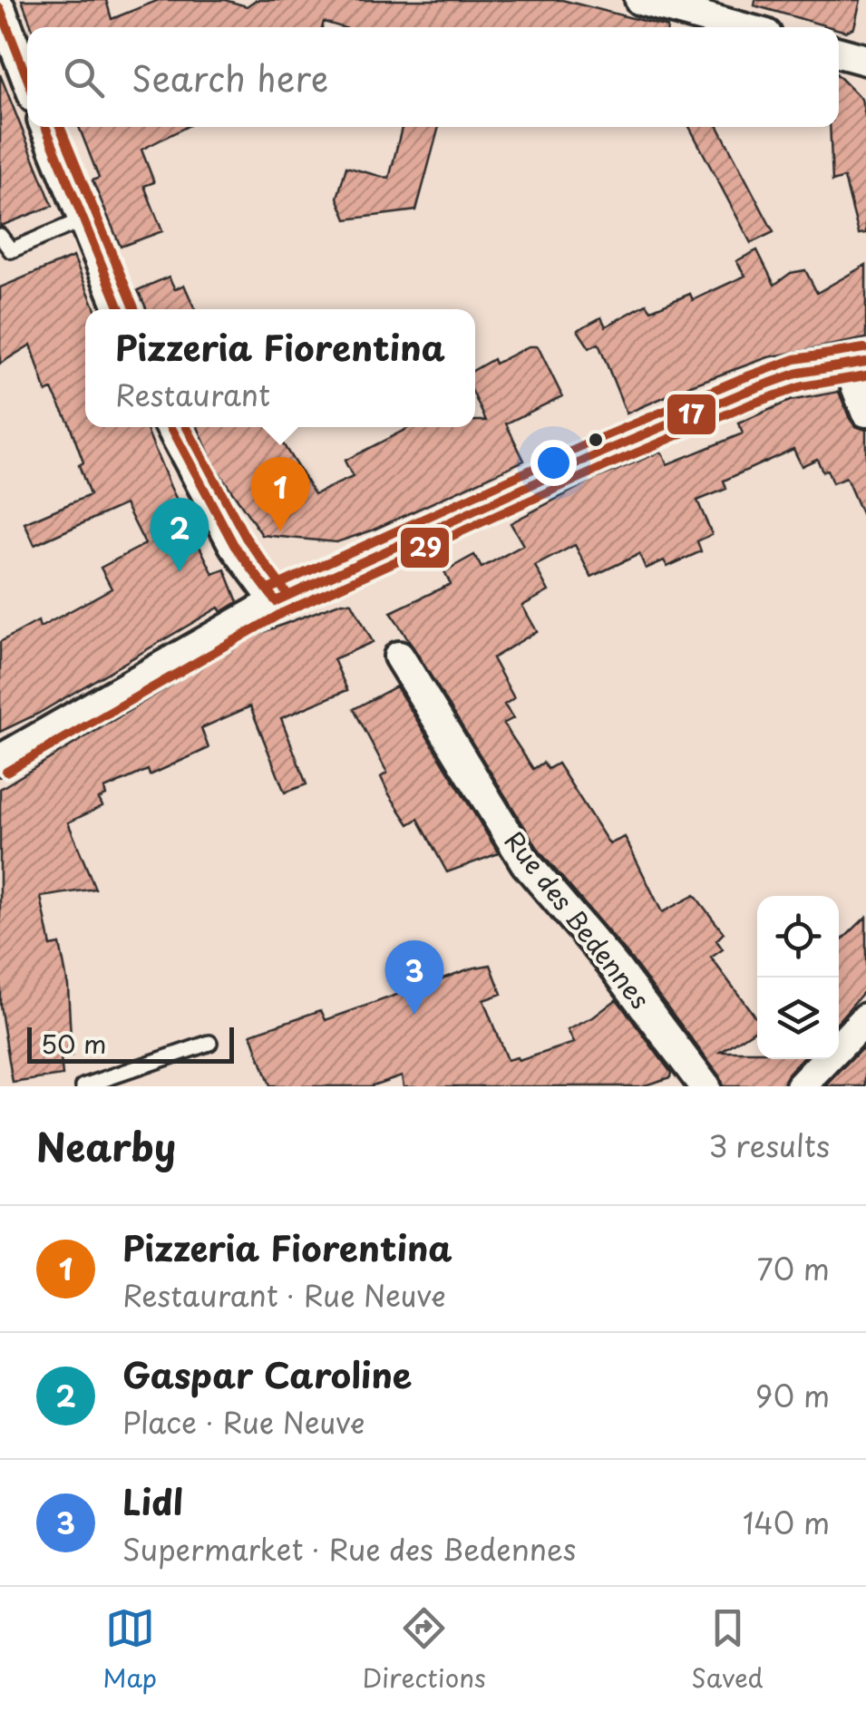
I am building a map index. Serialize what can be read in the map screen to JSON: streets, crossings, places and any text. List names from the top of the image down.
{
  "streets": {
    "street": ["Rue des Bedennes"]
  },
  "lines": ["transit line 17", "transit line 29"],
  "scale_bar": "50 m",
  "page": {
    "search": "Search here",
    "popup": ["Pizzeria Fiorentina", "Restaurant"],
    "pins": ["1", "2", "3"],
    "scale": "50 m",
    "heading": ["Nearby", "3 results"],
    "list": [
      {
        "mark": "1",
        "name": "Pizzeria Fiorentina",
        "note": "Restaurant · Rue Neuve",
        "value": "70 m"
      },
      {
        "mark": "2",
        "name": "Gaspar Caroline",
        "note": "Place · Rue Neuve",
        "value": "90 m"
      },
      {
        "mark": "3",
        "name": "Lidl",
        "note": "Supermarket · Rue des Bedennes",
        "value": "140 m"
      }
    ],
    "nav": ["Map", "Directions", "Saved"]
  }
}
